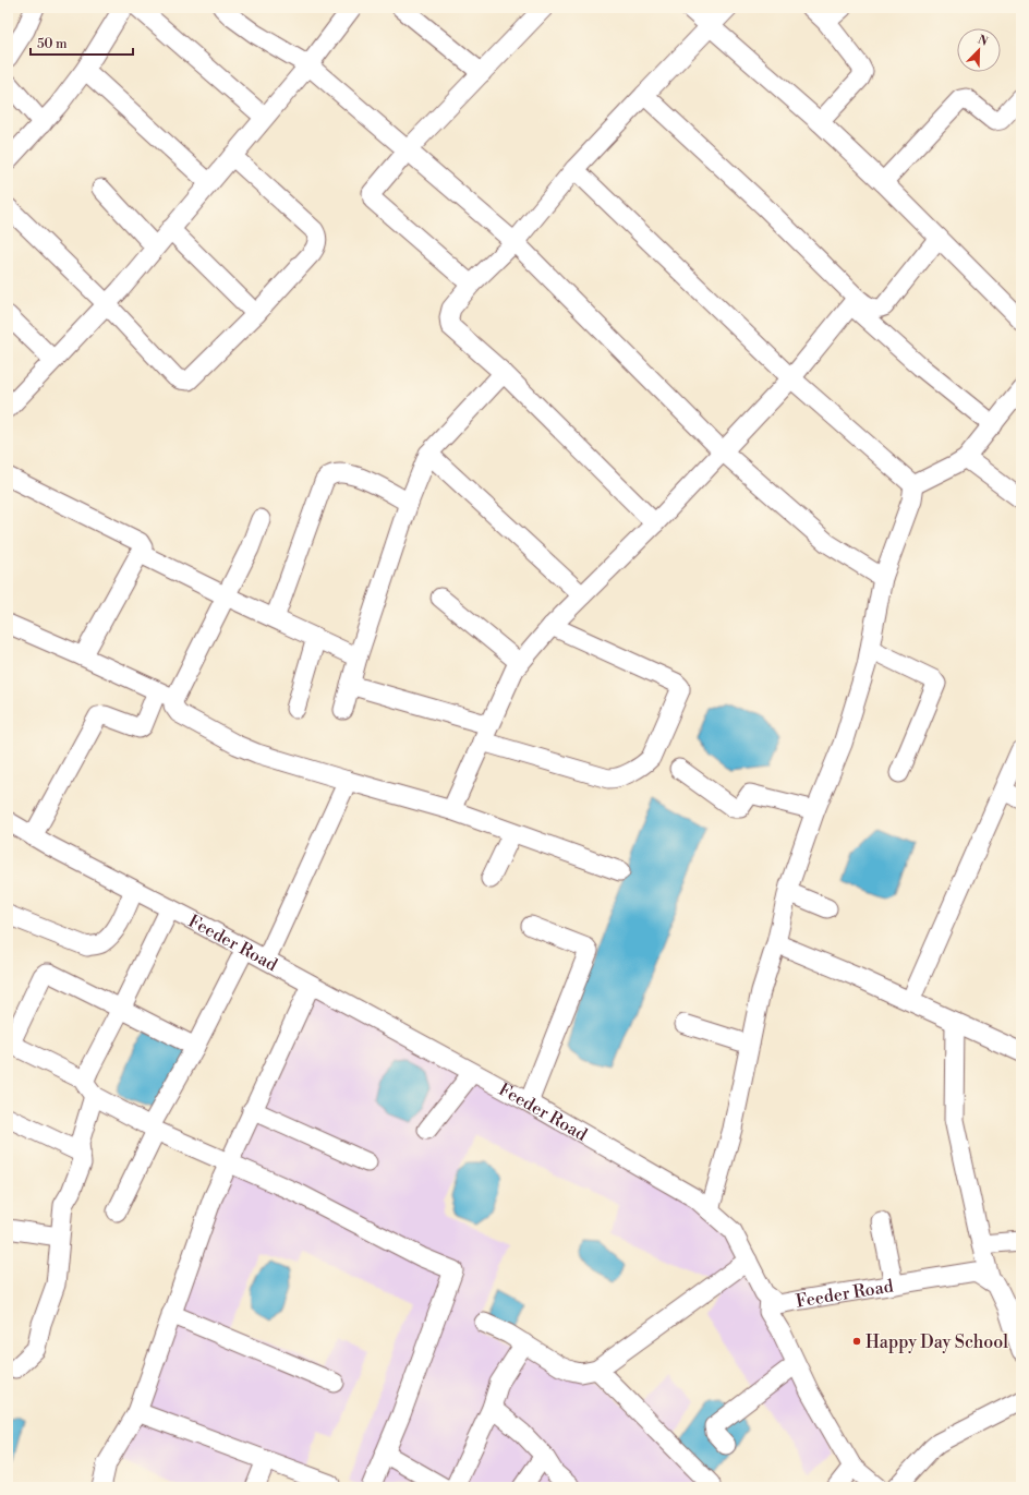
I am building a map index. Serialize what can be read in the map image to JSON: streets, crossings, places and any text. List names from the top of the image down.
{
  "streets": {
    "street": ["Feeder Road"]
  },
  "places": ["Happy Day School"],
  "scale_bar": "50 m",
  "north": "top right"
}
